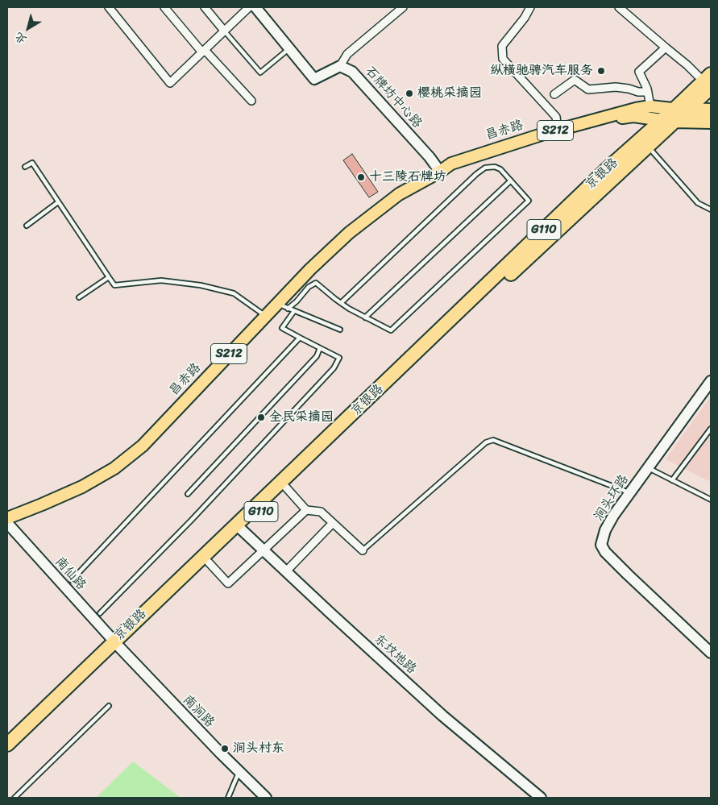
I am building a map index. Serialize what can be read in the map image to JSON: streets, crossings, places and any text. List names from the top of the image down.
{
  "streets": {
    "highway": ["京银路", "G110"],
    "main road": ["昌赤路", "S212"],
    "street": [
      "石牌坊中心路",
      "涧头环路",
      "南仙路",
      "东坟地路",
      "南涧路"
    ]
  },
  "crossings": [
    ["石牌坊中心路", "昌赤路"],
    ["昌赤路", "京银路"],
    ["京银路", "南仙路"],
    ["京银路", "东坟地路"],
    ["京银路", "南涧路"],
    ["南仙路", "南涧路"]
  ],
  "places": [
    "纵横驰骋汽车服务",
    "樱桃采摘园",
    "十三陵石牌坊",
    "全民采摘园",
    "涧头村东"
  ],
  "north": "bottom left"
}
